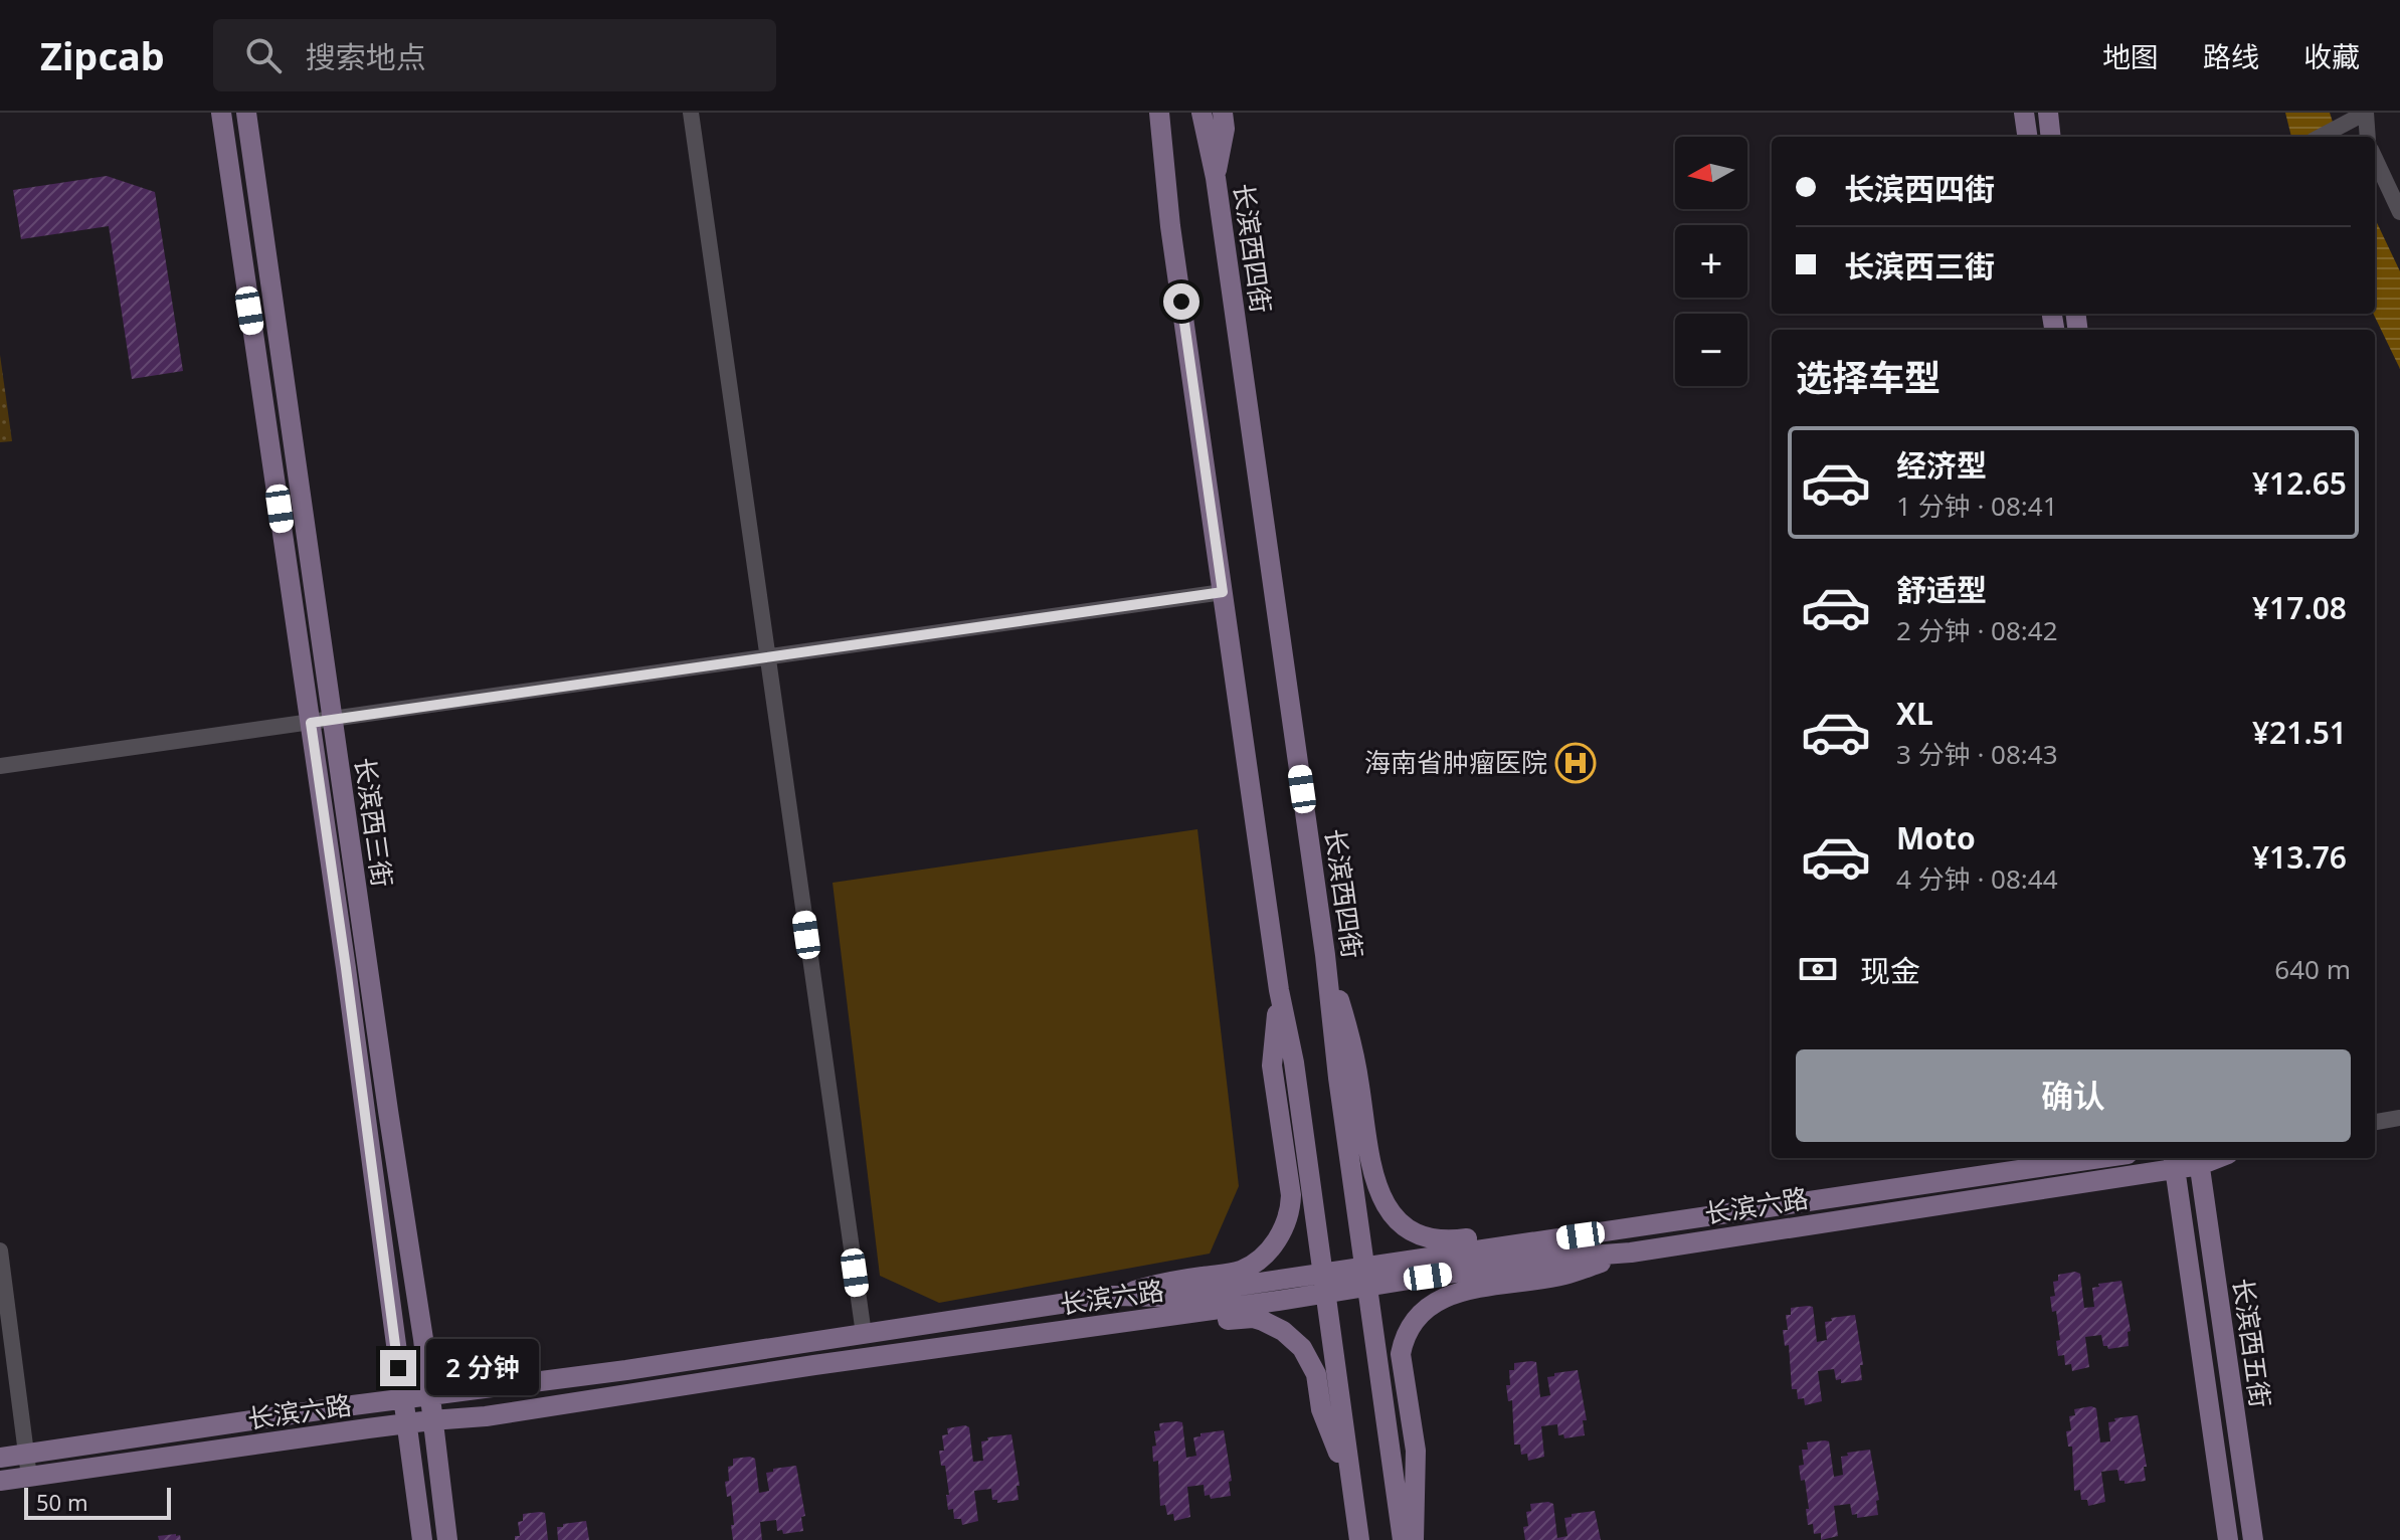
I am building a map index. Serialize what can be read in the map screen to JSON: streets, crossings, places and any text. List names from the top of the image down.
{
  "streets": {
    "main road": [
      "长滨西四街",
      "长滨西三街",
      "长滨六路",
      "长滨西五街"
    ]
  },
  "crossings": [
    ["长滨西四街", "长滨六路"],
    ["长滨西三街", "长滨六路"],
    ["长滨六路", "长滨西五街"]
  ],
  "places": {
    "hospital": ["海南省肿瘤医院"]
  },
  "scale_bar": "50 m",
  "north": "left",
  "page": {
    "header": "Zipcab",
    "search": "搜索地点",
    "nav": ["地图", "路线", "收藏"],
    "map_buttons": ["+", "−"],
    "banner": ["长滨西四街", "长滨西三街"],
    "heading": "选择车型",
    "list": [
      {
        "name": "经济型",
        "note": "1 分钟 · 08:41",
        "value": "¥12.65"
      },
      {
        "name": "舒适型",
        "note": "2 分钟 · 08:42",
        "value": "¥17.08"
      },
      {
        "name": "XL",
        "note": "3 分钟 · 08:43",
        "value": "¥21.51"
      },
      {
        "name": "Moto",
        "note": "4 分钟 · 08:44",
        "value": "¥13.76"
      }
    ],
    "pay": ["现金", "640 m"],
    "buttons": "确认",
    "bubble": "2 分钟",
    "scale": "50 m"
  }
}
